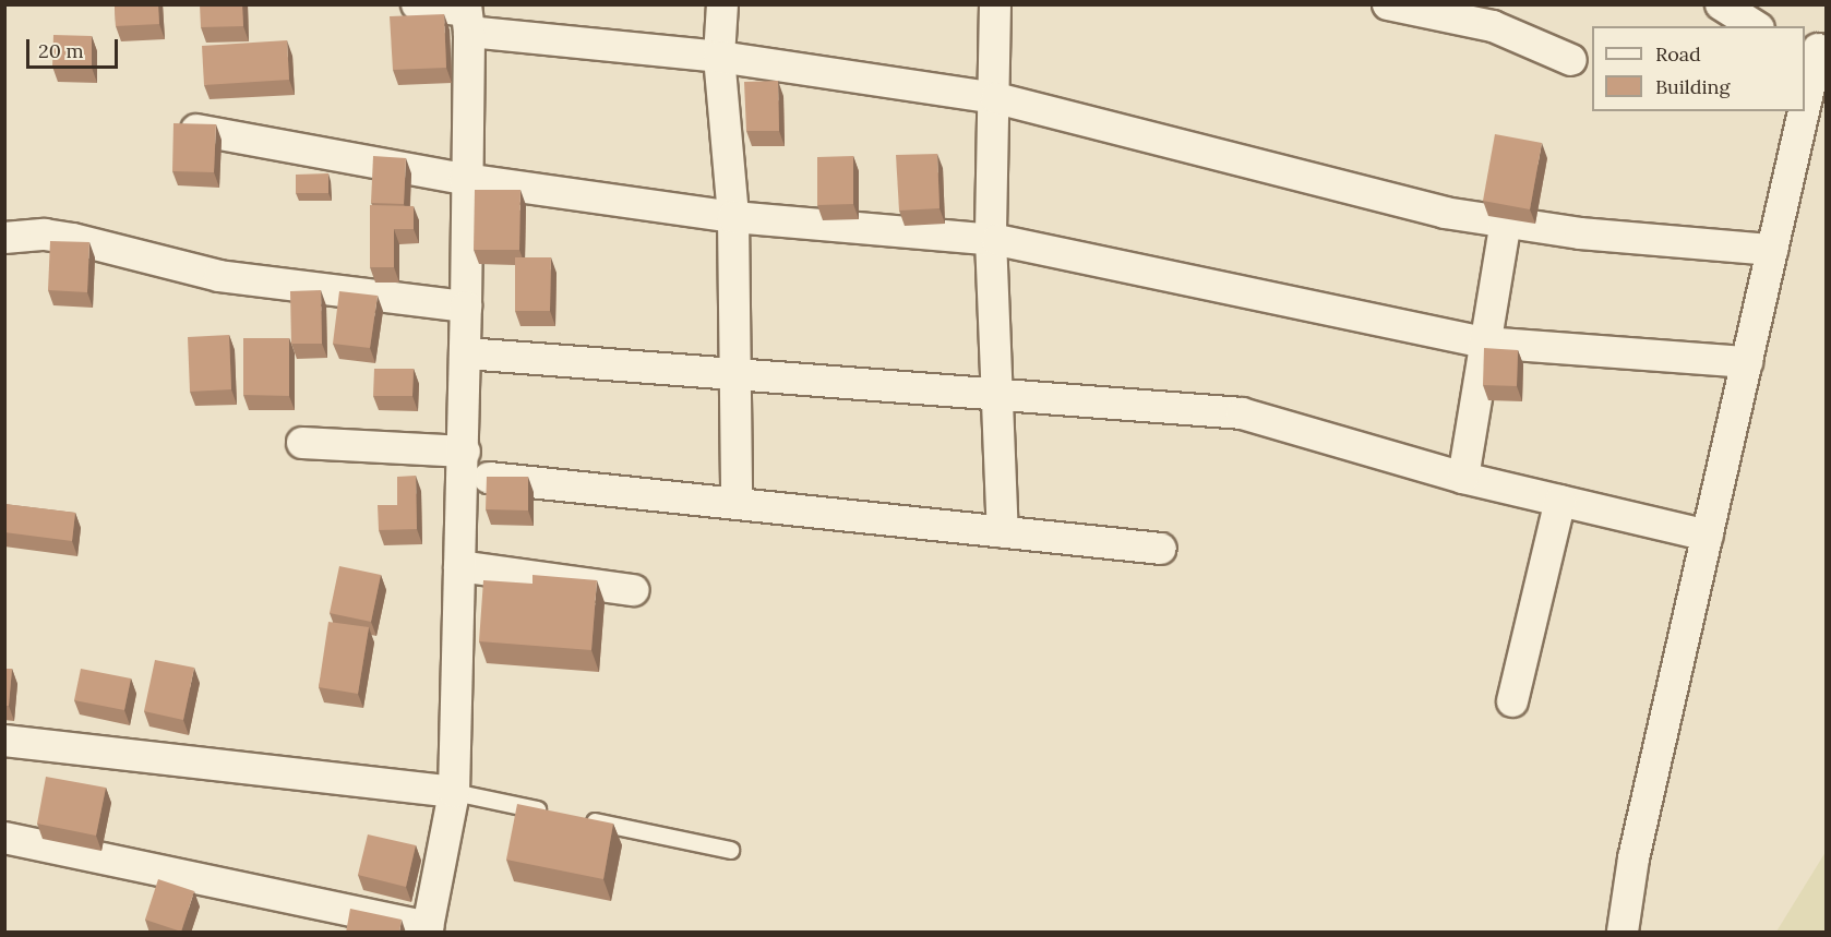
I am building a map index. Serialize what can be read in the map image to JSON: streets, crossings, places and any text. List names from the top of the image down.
{
  "legend": ["Road", "Building"],
  "scale_bar": "20 m"
}
